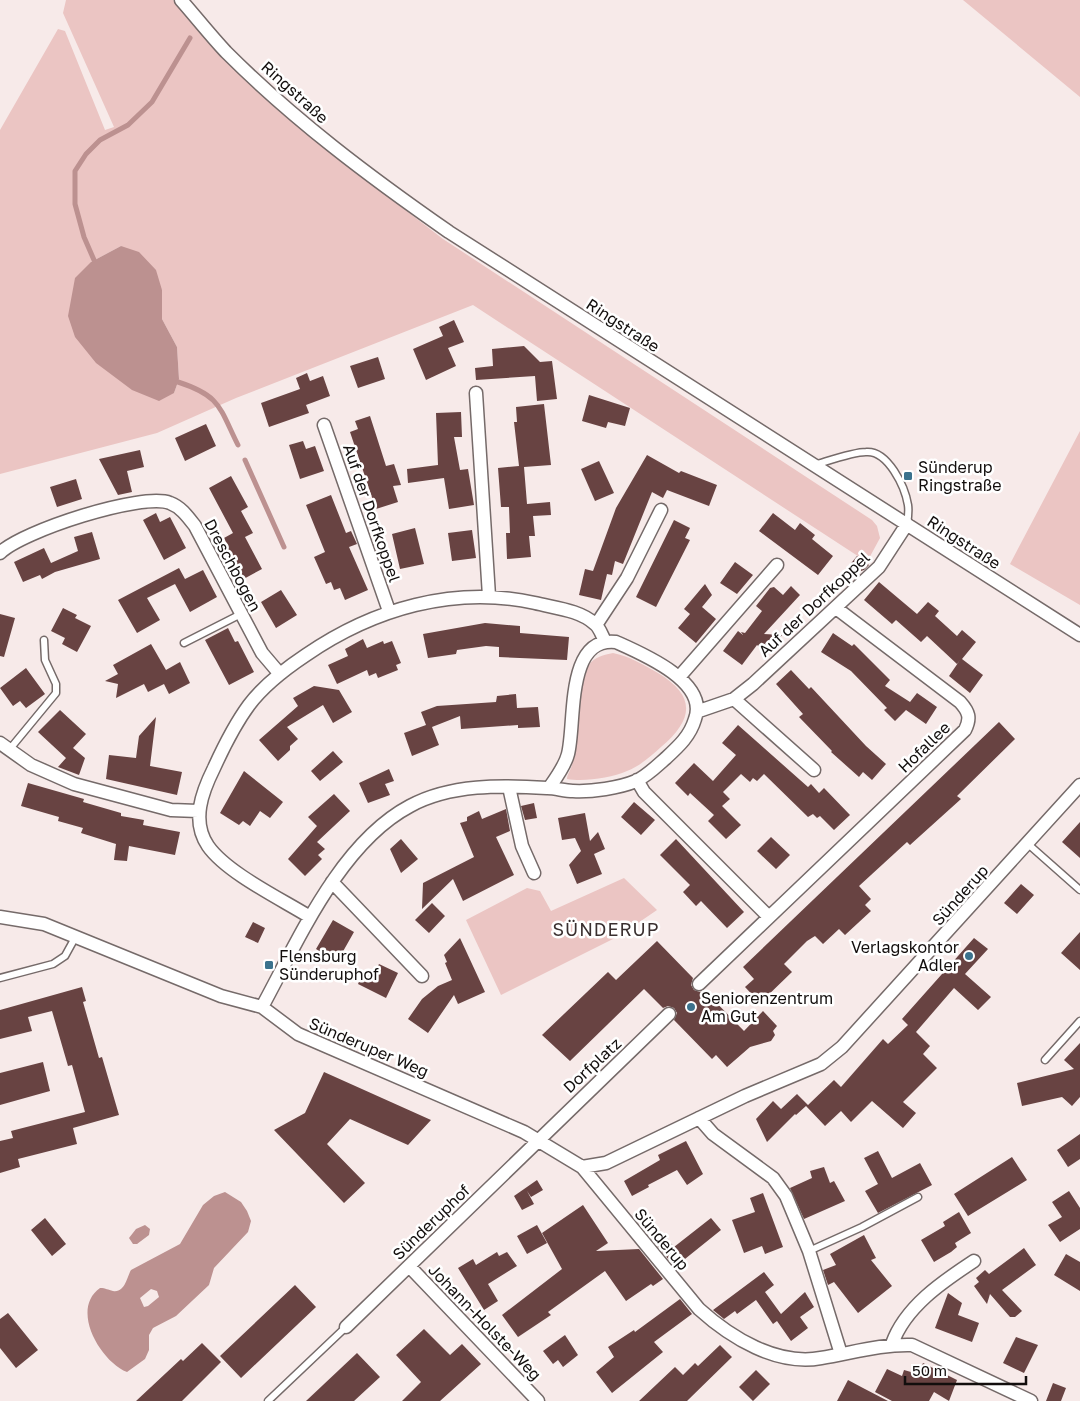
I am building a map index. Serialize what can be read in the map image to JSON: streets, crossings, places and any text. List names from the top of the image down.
{
  "streets": {
    "street": [
      "Ringstraße",
      "Auf der Dorfkoppel",
      "Dreschbogen",
      "Hofallee",
      "Sünderup",
      "Sünderuper Weg",
      "Dorfplatz",
      "Sünderuphof",
      "Johann-Holste-Weg"
    ]
  },
  "crossings": [
    ["Ringstraße", "Auf der Dorfkoppel"],
    ["Auf der Dorfkoppel", "Hofallee"],
    ["Sünderup", "Sünderuper Weg"],
    ["Sünderuper Weg", "Dorfplatz"],
    ["Sünderuper Weg", "Sünderuphof"],
    ["Dorfplatz", "Sünderuphof"],
    ["Sünderuphof", "Johann-Holste-Weg"]
  ],
  "districts": ["SÜNDERUP"],
  "places": {
    "transit": ["Sünderup Ringstraße", "Flensburg Sünderuphof"],
    "other": ["Verlagskontor Adler", "Seniorenzentrum Am Gut"]
  },
  "scale_bar": "50 m"
}
